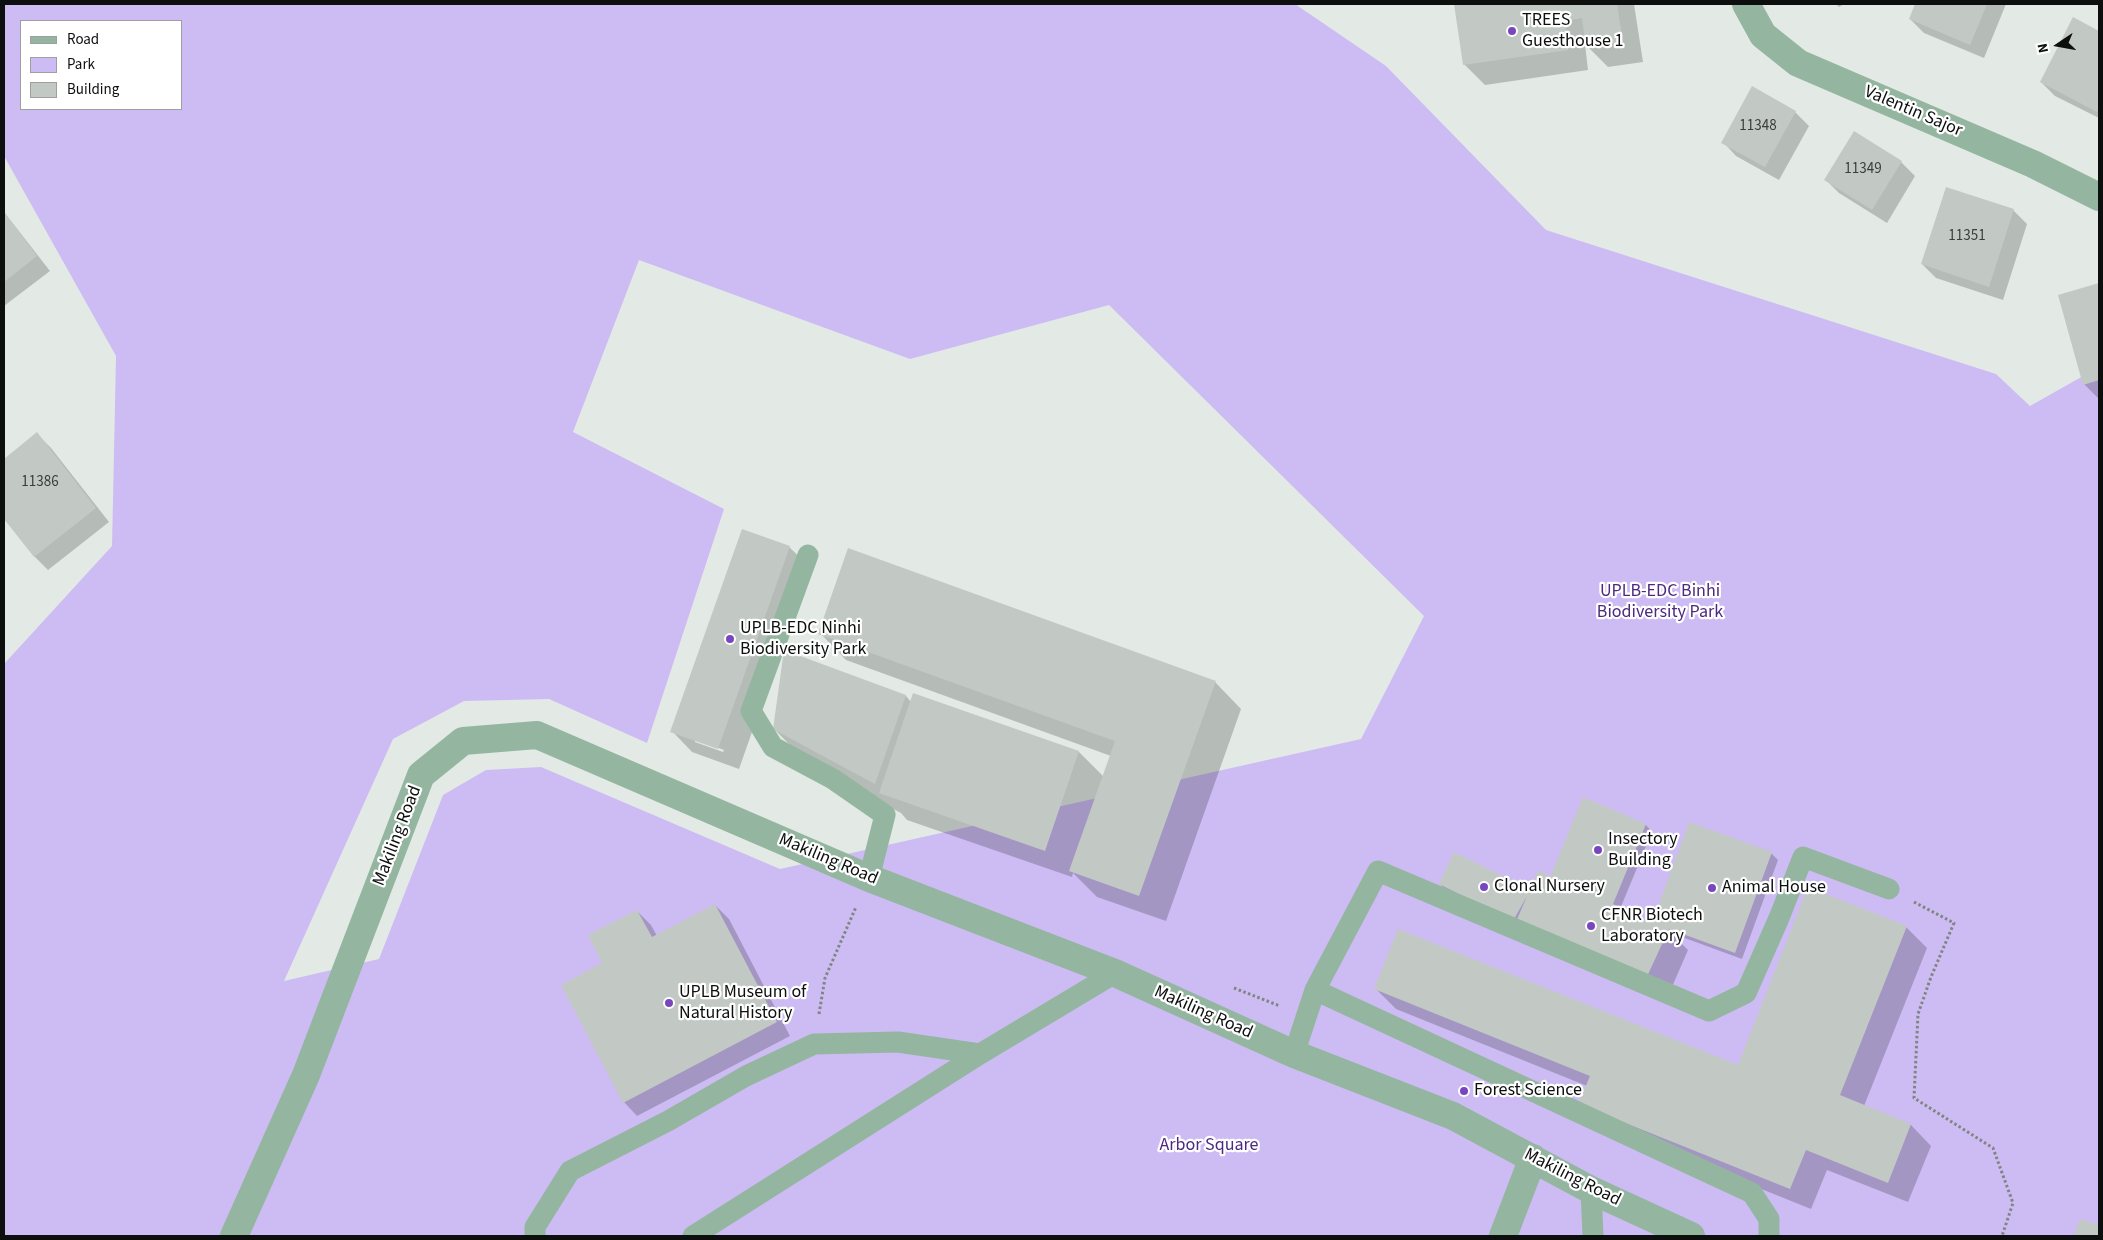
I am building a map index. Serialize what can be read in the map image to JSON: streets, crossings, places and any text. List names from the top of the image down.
{
  "streets": {
    "street": ["Valentin Sajor", "Makiling Road"]
  },
  "parks": ["UPLB-EDC Binhi Biodiversity Park", "Arbor Square"],
  "places": [
    "TREES Guesthouse 1",
    "UPLB-EDC Ninhi Biodiversity Park",
    "Insectory Building",
    "Clonal Nursery",
    "Animal House",
    "CFNR Biotech Laboratory",
    "UPLB Museum of Natural History",
    "Forest Science"
  ],
  "house_numbers": [
    "11348",
    "11349",
    "11351",
    "11386"
  ],
  "legend": ["Road", "Park", "Building"],
  "north": "left"
}
